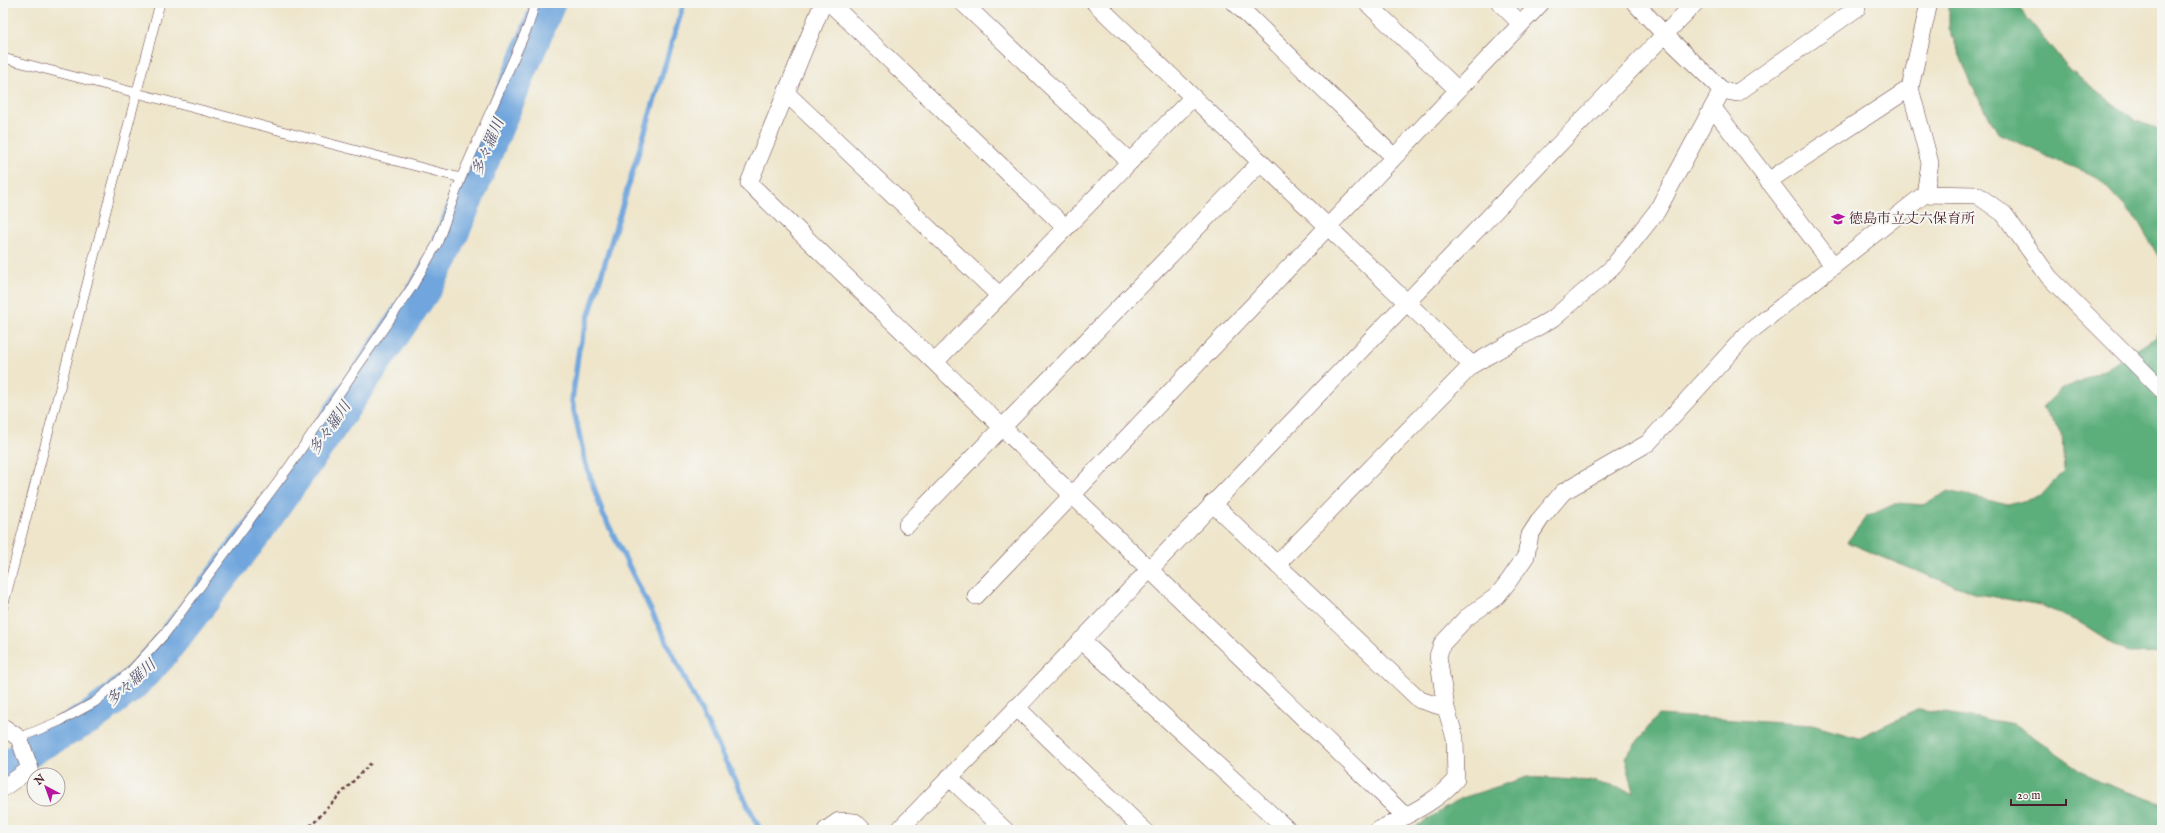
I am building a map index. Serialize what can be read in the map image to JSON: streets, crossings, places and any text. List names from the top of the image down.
{
  "water": ["多々羅川"],
  "places": {
    "school or university": ["徳島市立丈六保育所"]
  },
  "scale_bar": "20 m",
  "north": "top left"
}
